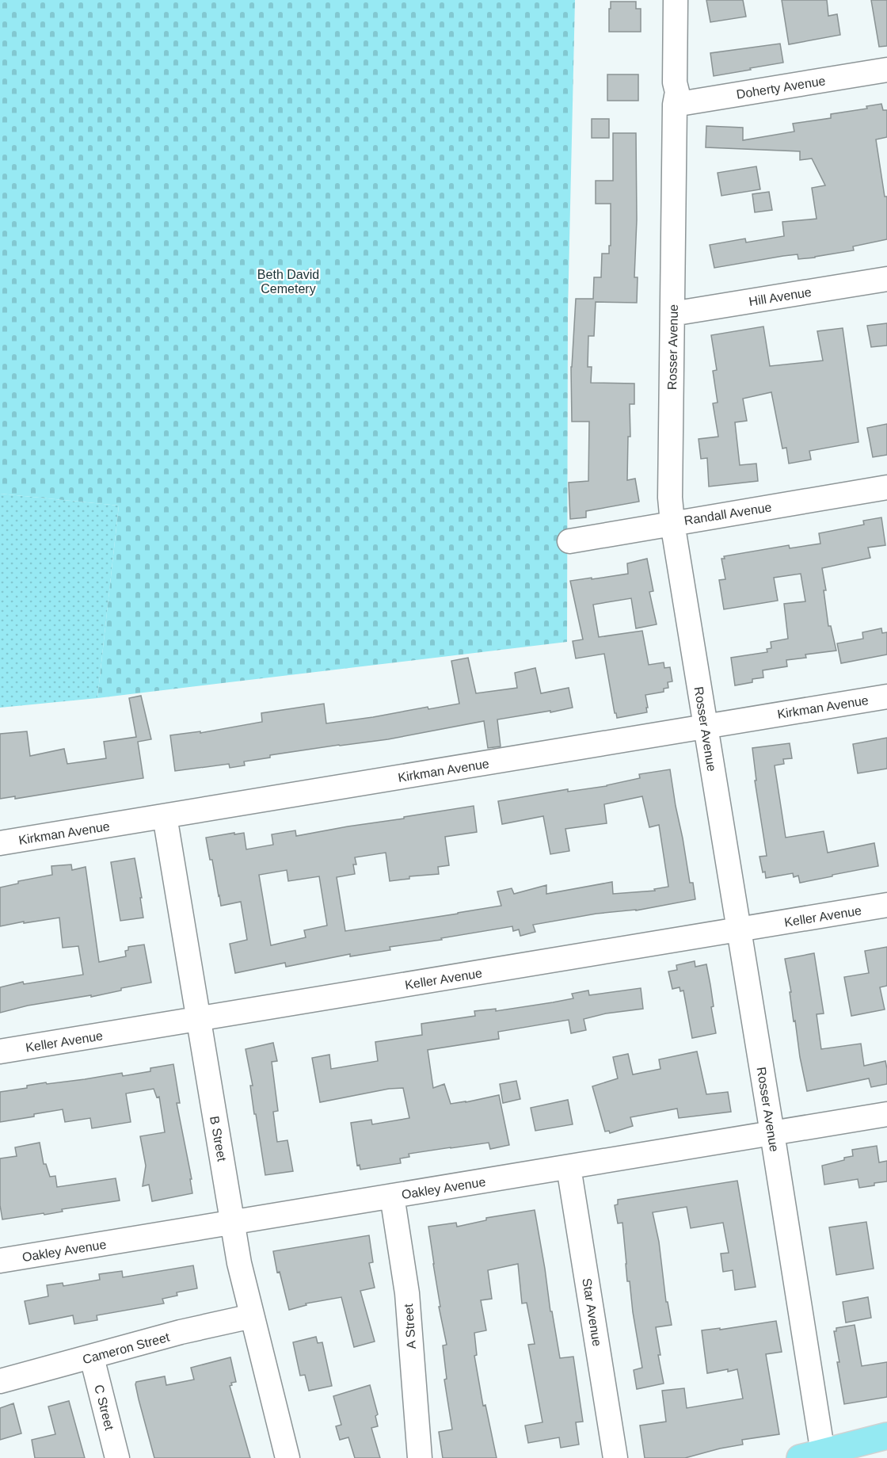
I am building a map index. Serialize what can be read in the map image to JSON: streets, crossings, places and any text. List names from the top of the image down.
{
  "streets": {
    "street": [
      "Doherty Avenue",
      "Hill Avenue",
      "Rosser Avenue",
      "Randall Avenue",
      "Kirkman Avenue",
      "Keller Avenue",
      "B Street",
      "Oakley Avenue",
      "Star Avenue",
      "A Street",
      "Cameron Street",
      "C Street"
    ]
  },
  "crossings": [
    ["Doherty Avenue", "Rosser Avenue"],
    ["Hill Avenue", "Rosser Avenue"],
    ["Rosser Avenue", "Randall Avenue"],
    ["Rosser Avenue", "Kirkman Avenue"],
    ["Rosser Avenue", "Keller Avenue"],
    ["Rosser Avenue", "Oakley Avenue"],
    ["Kirkman Avenue", "B Street"],
    ["Keller Avenue", "B Street"],
    ["B Street", "Oakley Avenue"],
    ["B Street", "Cameron Street"],
    ["Oakley Avenue", "Star Avenue"],
    ["Oakley Avenue", "A Street"],
    ["Cameron Street", "C Street"]
  ],
  "parks": ["Beth David Cemetery"]
}
